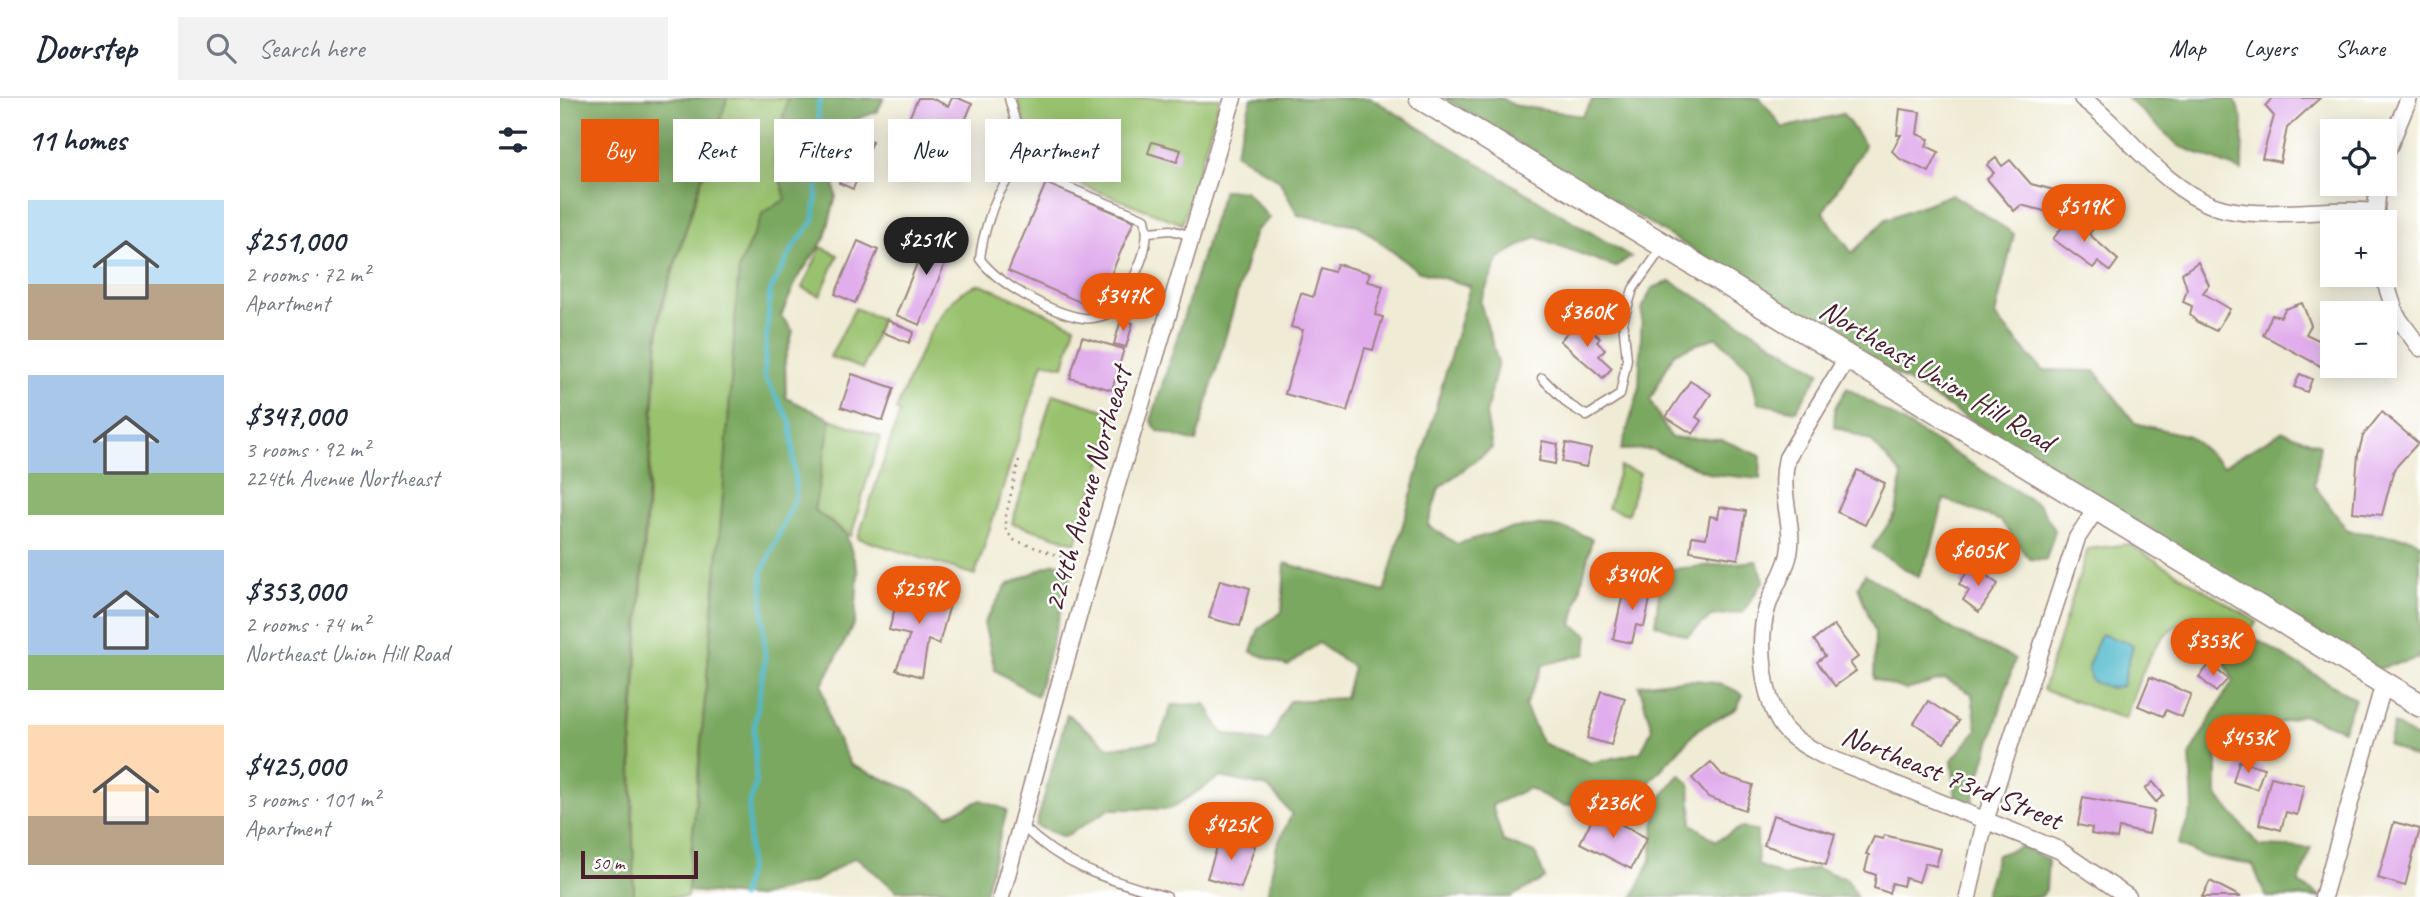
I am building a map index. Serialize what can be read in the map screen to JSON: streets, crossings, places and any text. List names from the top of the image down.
{
  "streets": {
    "street": ["Northeast Union Hill Road", "224th Avenue Northeast", "Northeast 73rd Street"]
  },
  "crossings": [
    ["Northeast Union Hill Road", "Northeast 73rd Street"]
  ],
  "scale_bar": "50 m",
  "page": {
    "header": "Doorstep",
    "search": "Search here",
    "nav": ["Map", "Layers", "Share"],
    "heading": "11 homes",
    "map_buttons": ["+", "−"],
    "chip": [
      "Buy",
      "Rent",
      "Filters",
      "New",
      "Apartment"
    ],
    "list": [
      {
        "name": "$251,000",
        "note": "2 rooms · 72 m² · Apartment"
      },
      {
        "name": "$347,000",
        "note": "3 rooms · 92 m² · 224th Avenue Northeast"
      },
      {
        "name": "$353,000",
        "note": "2 rooms · 74 m² · Northeast Union Hill Road"
      },
      {
        "name": "$425,000",
        "note": "3 rooms · 101 m² · Apartment"
      }
    ],
    "price": [
      "$519K",
      "$251K",
      "$347K",
      "$360K",
      "$605K",
      "$340K",
      "$259K",
      "$353K",
      "$453K",
      "$236K",
      "$425K"
    ],
    "scale": "50 m"
  }
}
